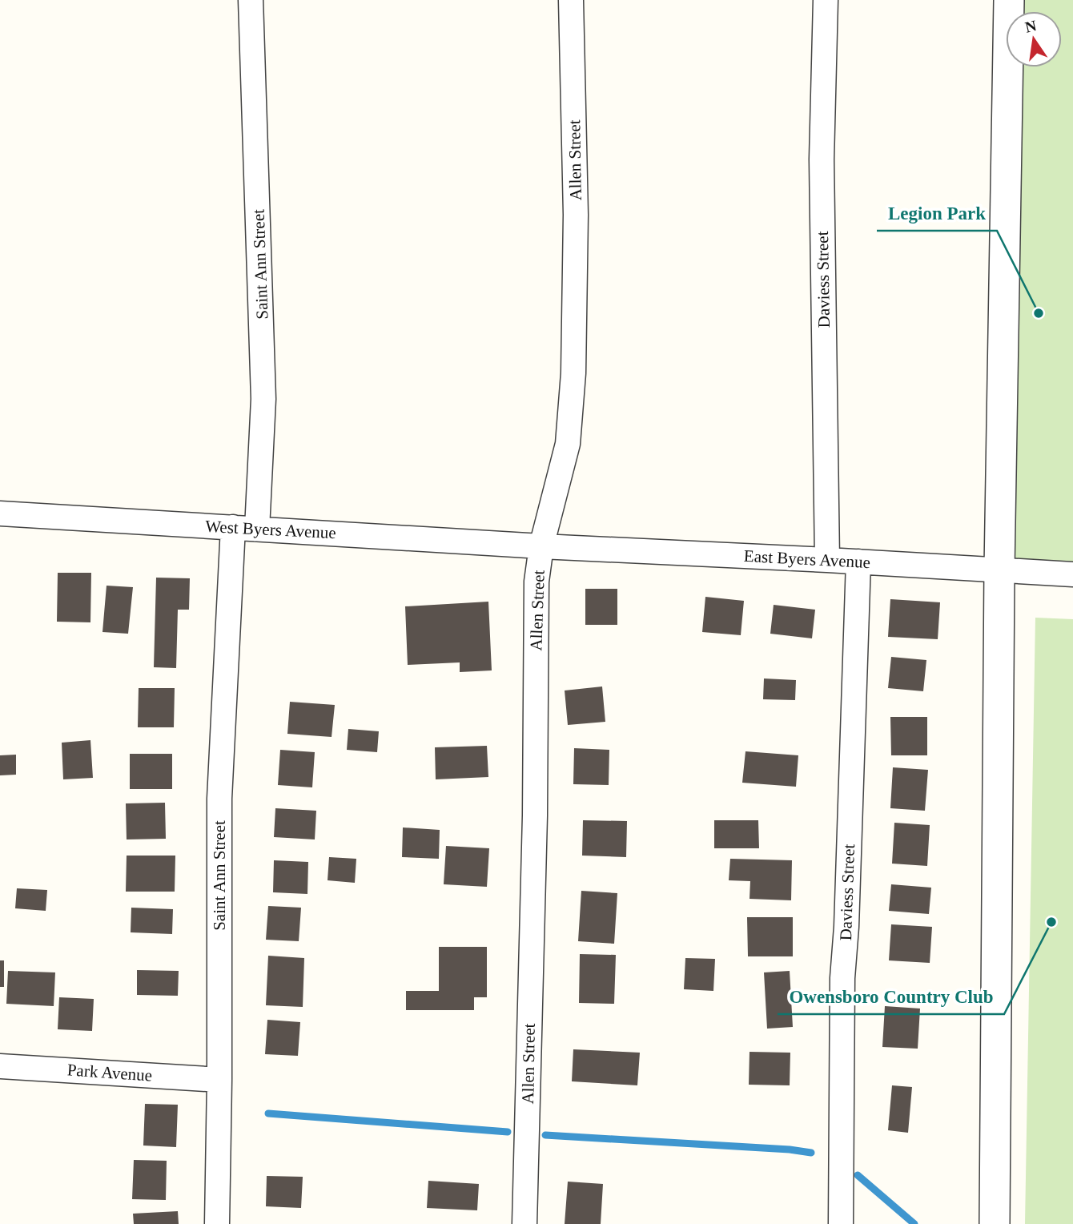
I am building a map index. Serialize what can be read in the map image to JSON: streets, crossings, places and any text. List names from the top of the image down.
{
  "streets": {
    "street": [
      "Allen Street",
      "Saint Ann Street",
      "Daviess Street",
      "West Byers Avenue",
      "East Byers Avenue",
      "Park Avenue"
    ]
  },
  "crossings": [
    ["Allen Street", "West Byers Avenue"],
    ["Allen Street", "East Byers Avenue"],
    ["Saint Ann Street", "West Byers Avenue"],
    ["Saint Ann Street", "Park Avenue"],
    ["Daviess Street", "East Byers Avenue"],
    ["West Byers Avenue", "East Byers Avenue"]
  ],
  "places": ["Legion Park", "Owensboro Country Club"],
  "north": "top"
}
